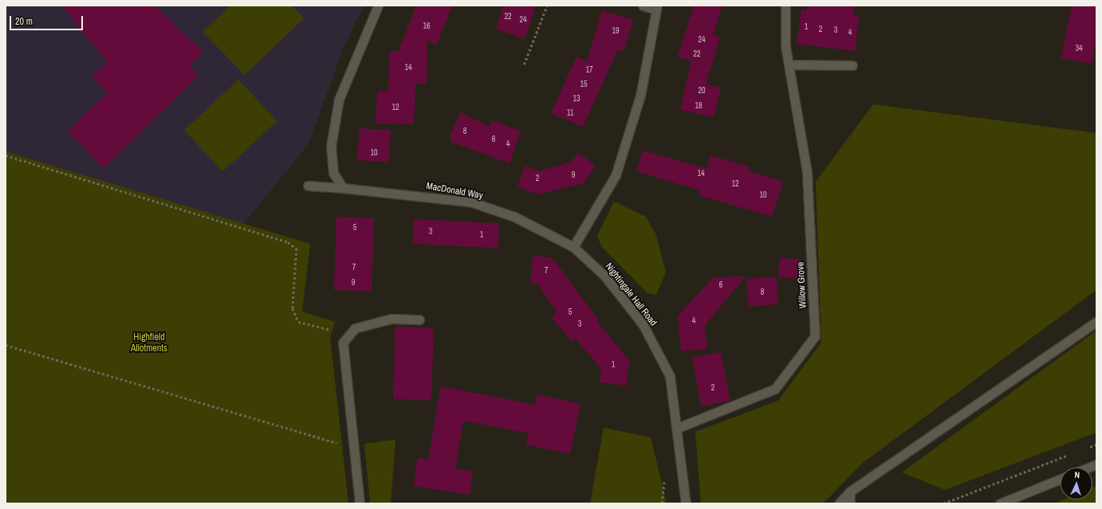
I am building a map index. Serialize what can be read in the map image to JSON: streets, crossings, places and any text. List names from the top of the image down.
{
  "streets": {
    "street": ["MacDonald Way", "Willow Grove", "Nightingale Hall Road"]
  },
  "crossings": [
    ["MacDonald Way", "Nightingale Hall Road"],
    ["Willow Grove", "Nightingale Hall Road"]
  ],
  "parks": ["Highfield Allotments"],
  "house_numbers": [
    "22",
    "24",
    "16",
    "1",
    "2",
    "3",
    "19",
    "4",
    "24",
    "34",
    "22",
    "14",
    "17",
    "15",
    "20",
    "13",
    "18",
    "12",
    "11",
    "8",
    "6",
    "4",
    "10",
    "14",
    "9",
    "2",
    "12",
    "10",
    "5",
    "3",
    "1",
    "7",
    "7",
    "9",
    "6",
    "8",
    "5",
    "4",
    "3",
    "1",
    "2"
  ],
  "scale_bar": "20 m",
  "north": "top"
}
